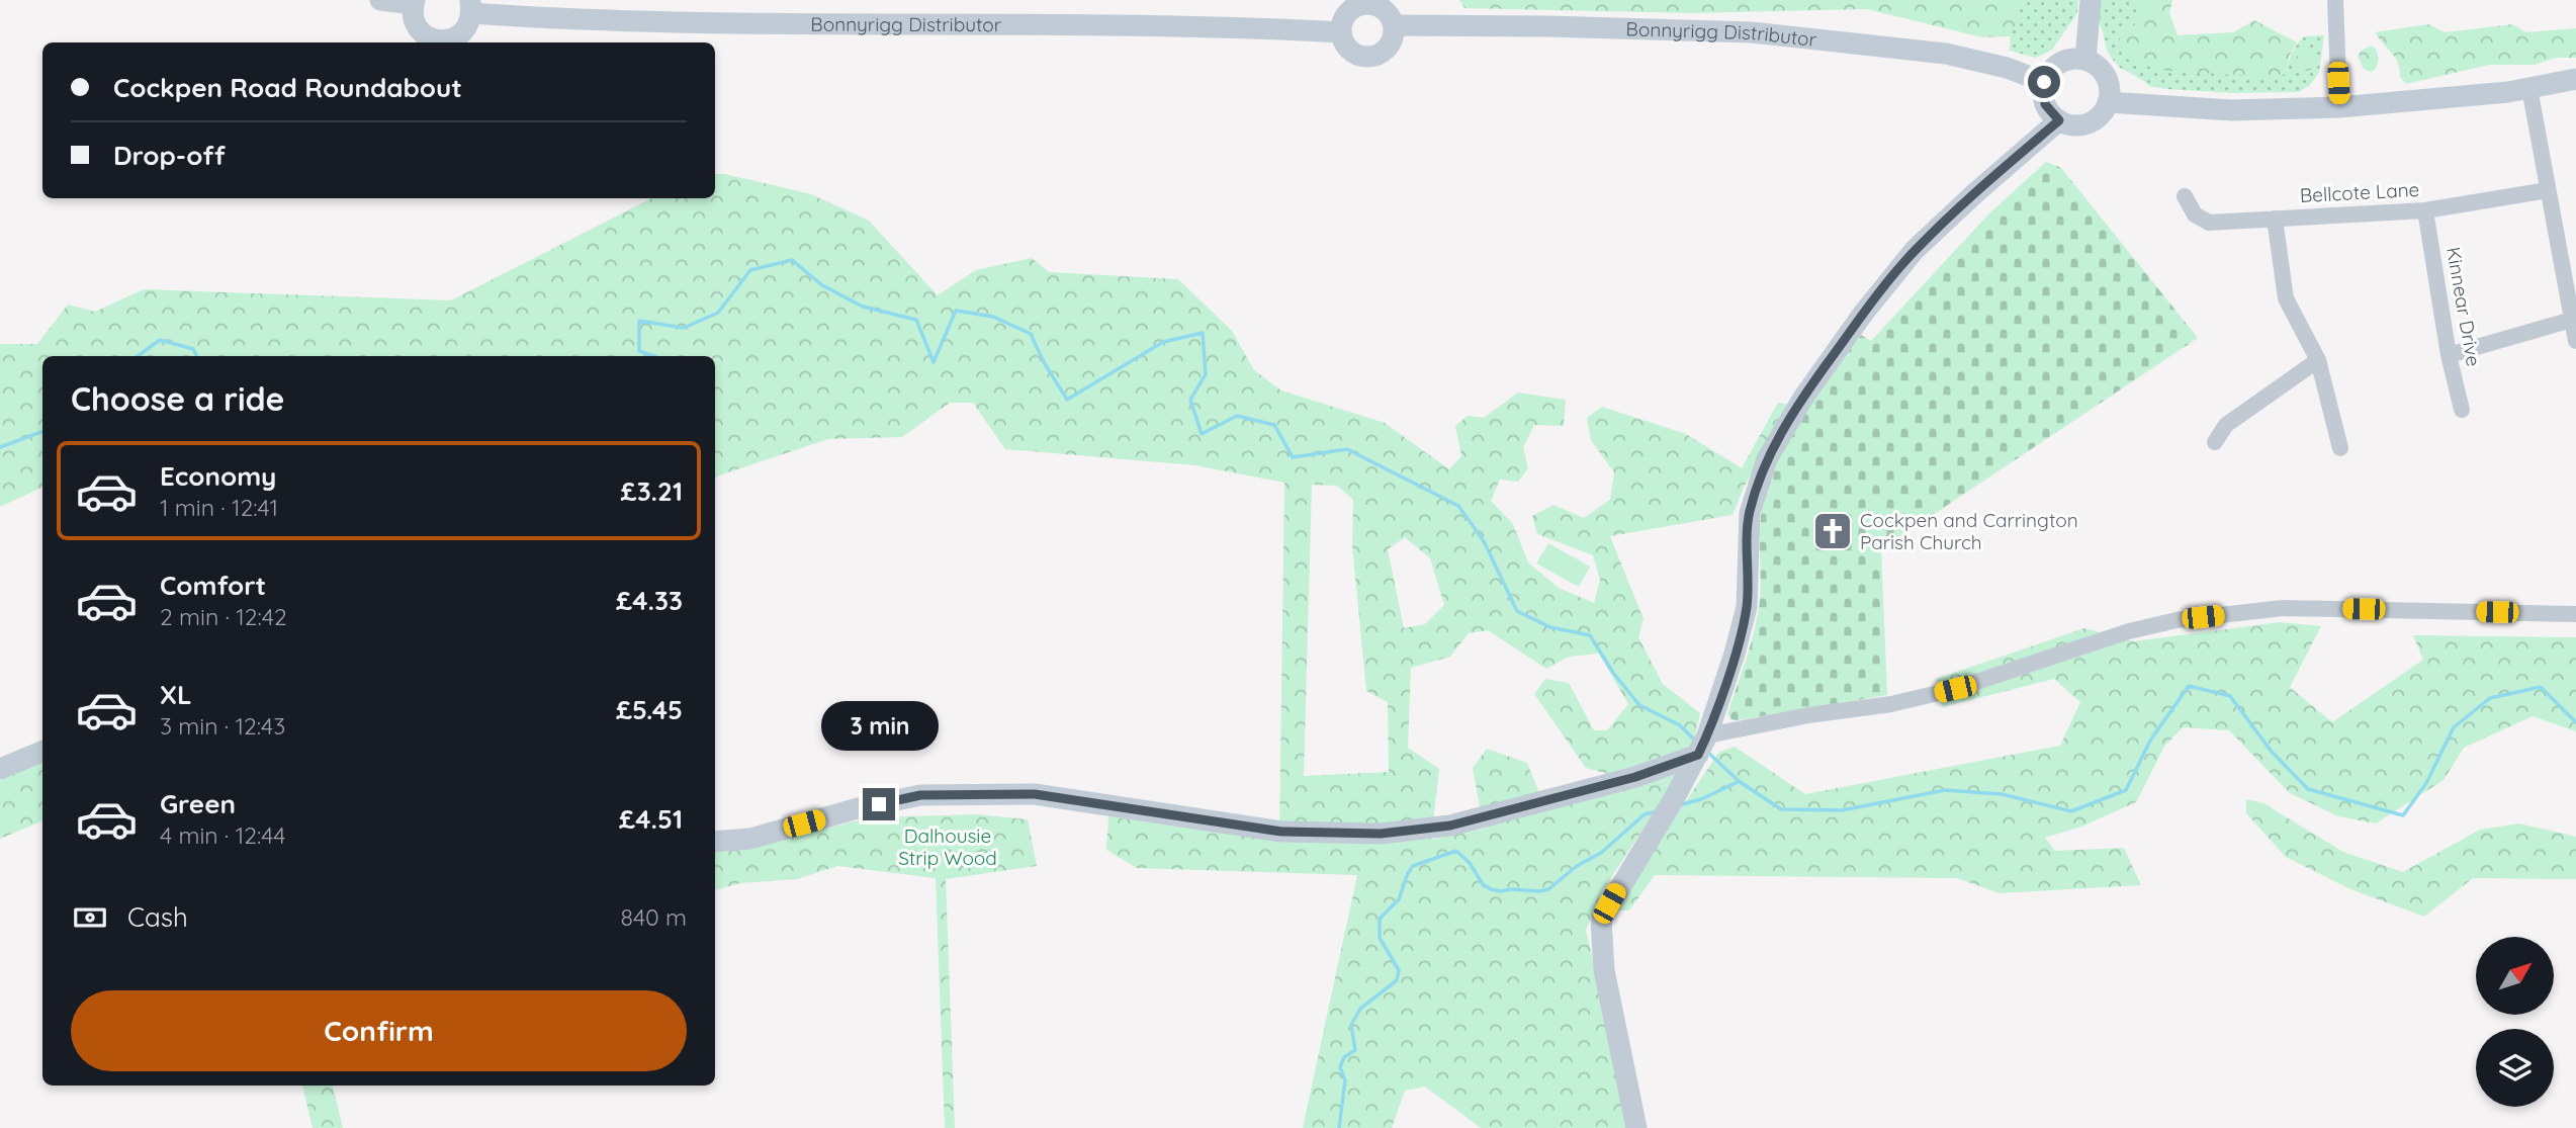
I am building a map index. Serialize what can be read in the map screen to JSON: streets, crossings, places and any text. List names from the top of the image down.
{
  "streets": {
    "main road": ["Bonnyrigg Distributor"],
    "street": ["Bellcote Lane", "Kinnear Drive"]
  },
  "crossings": [
    ["Bellcote Lane", "Kinnear Drive"]
  ],
  "parks": ["Dalhousie Strip Wood"],
  "places": {
    "church": ["Cockpen and Carrington Parish Church"]
  },
  "north": "top right",
  "page": {
    "banner": ["Cockpen Road Roundabout", "Drop-off"],
    "heading": "Choose a ride",
    "list": [
      {
        "name": "Economy",
        "note": "1 min · 12:41",
        "value": "£3.21"
      },
      {
        "name": "Comfort",
        "note": "2 min · 12:42",
        "value": "£4.33"
      },
      {
        "name": "XL",
        "note": "3 min · 12:43",
        "value": "£5.45"
      },
      {
        "name": "Green",
        "note": "4 min · 12:44",
        "value": "£4.51"
      }
    ],
    "bubble": "3 min",
    "pay": ["Cash", "840 m"],
    "buttons": "Confirm"
  }
}
